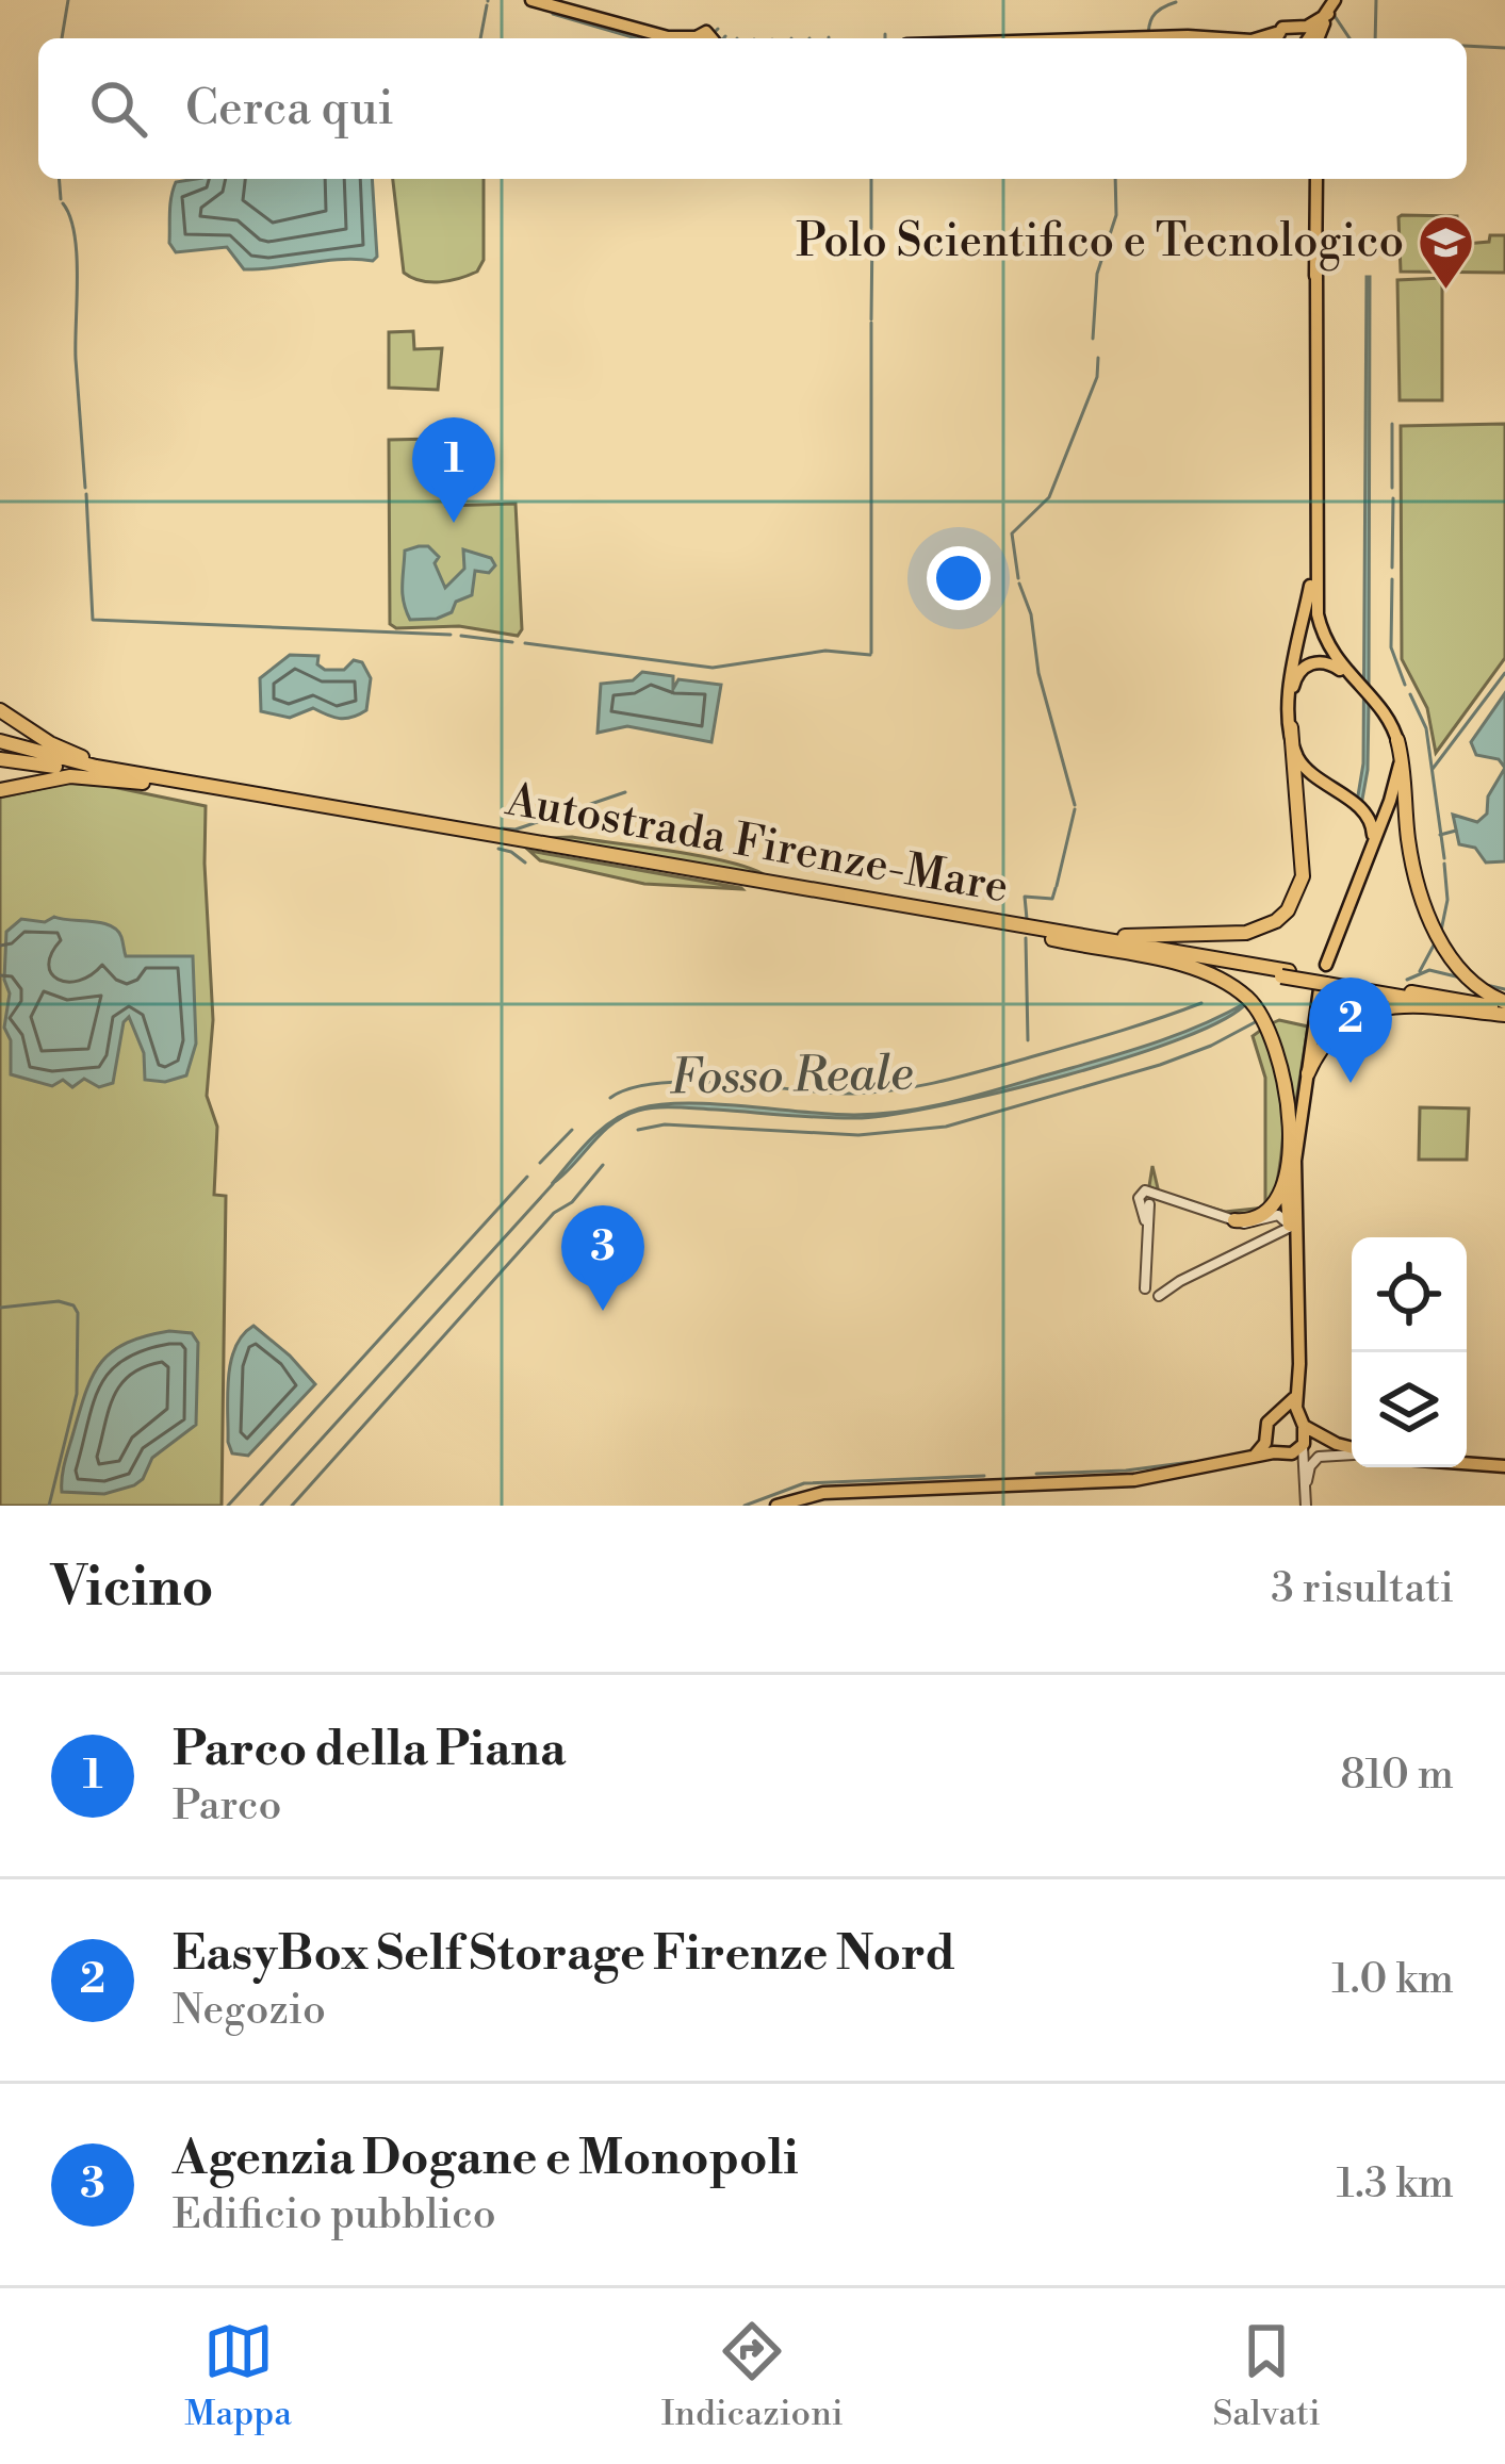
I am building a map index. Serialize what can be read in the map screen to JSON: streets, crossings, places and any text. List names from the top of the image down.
{
  "streets": {
    "highway": ["Autostrada Firenze-Mare"]
  },
  "water": ["Fosso Reale"],
  "places": {
    "school or university": ["Polo Scientifico e Tecnologico"]
  },
  "page": {
    "search": "Cerca qui",
    "pins": ["1", "2", "3"],
    "heading": ["Vicino", "3 risultati"],
    "list": [
      {
        "mark": "1",
        "name": "Parco della Piana",
        "note": "Parco",
        "value": "810 m"
      },
      {
        "mark": "2",
        "name": "EasyBox Self Storage Firenze Nord",
        "note": "Negozio",
        "value": "1.0 km"
      },
      {
        "mark": "3",
        "name": "Agenzia Dogane e Monopoli",
        "note": "Edificio pubblico",
        "value": "1.3 km"
      }
    ],
    "nav": ["Mappa", "Indicazioni", "Salvati"]
  }
}
